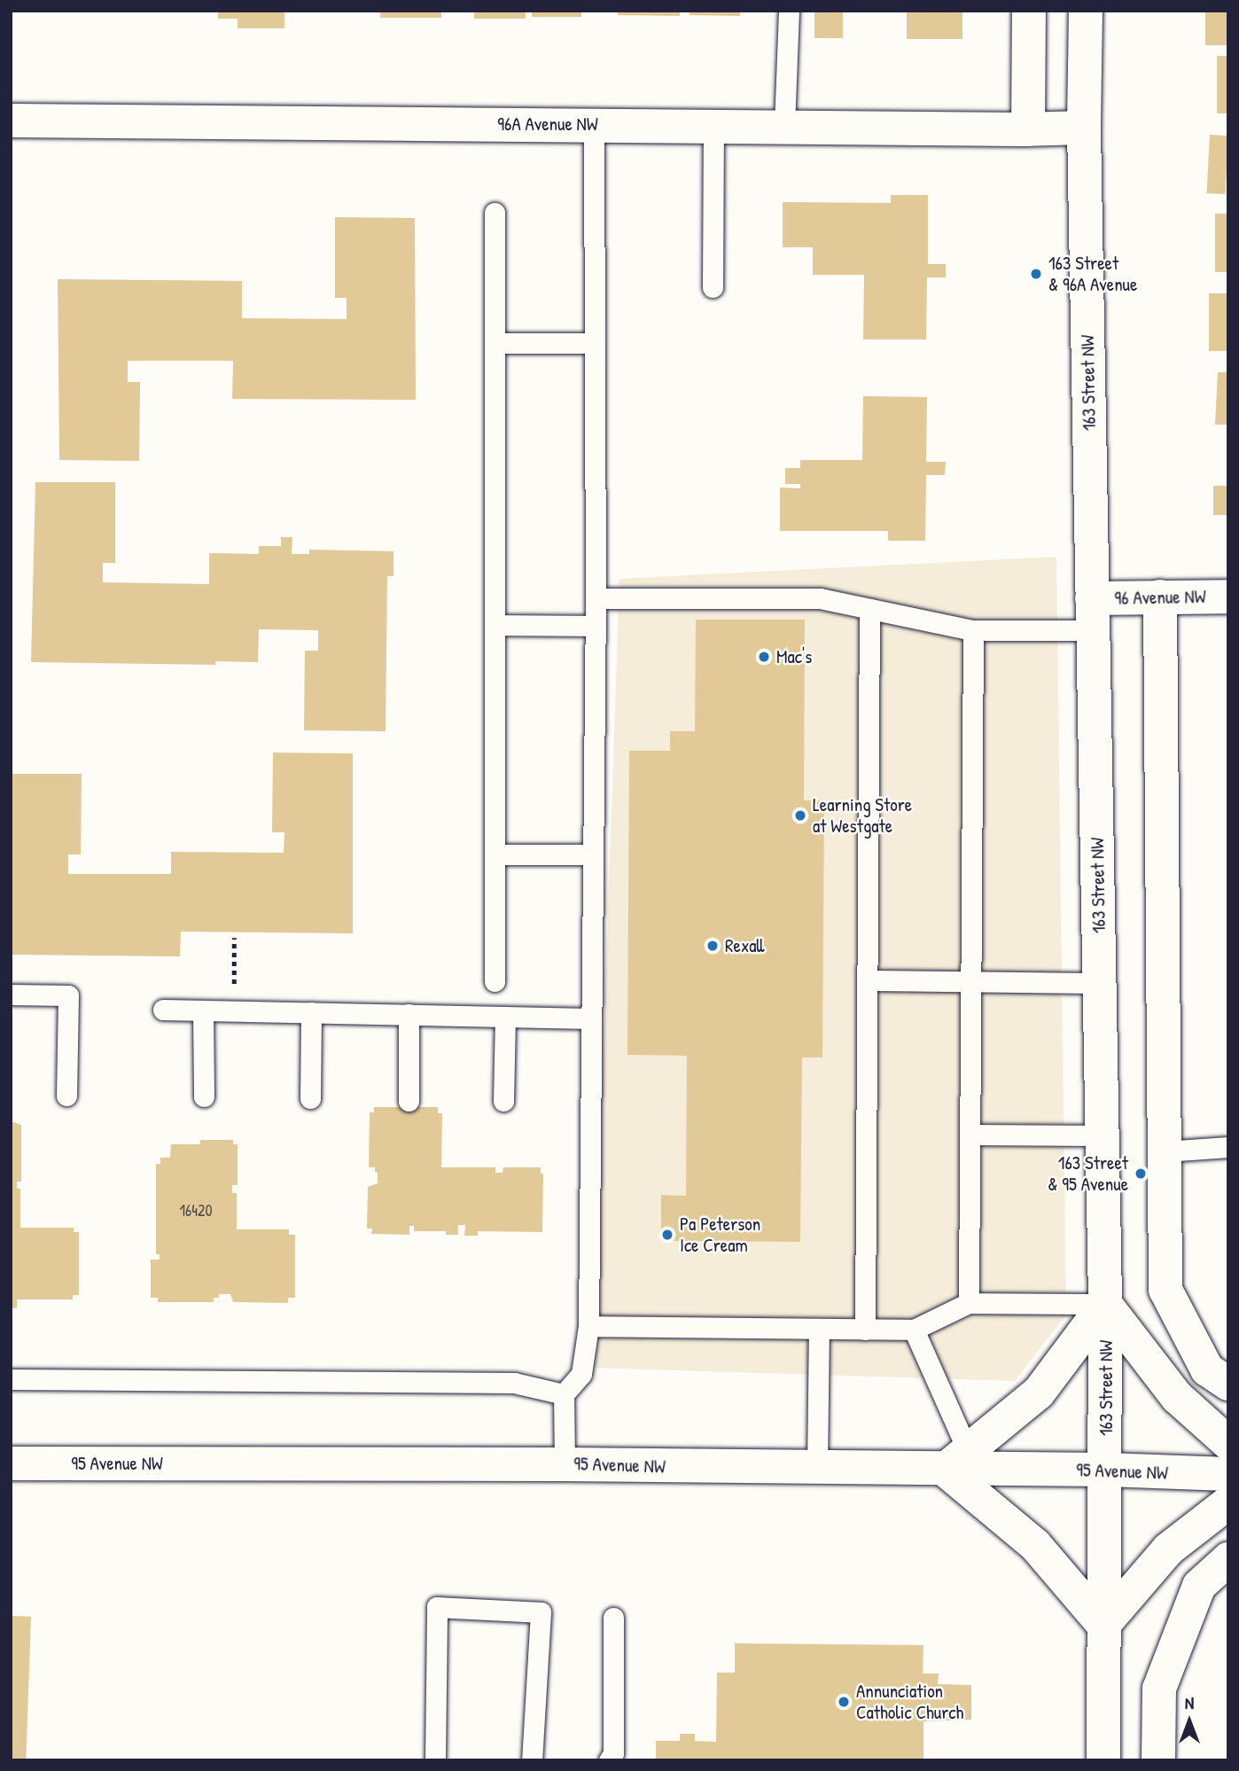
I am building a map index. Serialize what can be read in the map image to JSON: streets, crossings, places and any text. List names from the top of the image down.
{
  "streets": {
    "main road": [
      "96A Avenue NW",
      "163 Street NW",
      "96 Avenue NW",
      "95 Avenue NW"
    ]
  },
  "crossings": [
    ["96A Avenue NW", "163 Street NW"],
    ["163 Street NW", "96 Avenue NW"],
    ["163 Street NW", "95 Avenue NW"]
  ],
  "places": [
    "163 Street & 96A Avenue",
    "Mac's",
    "Learning Store at Westgate",
    "Rexall",
    "163 Street & 95 Avenue",
    "Pa Peterson Ice Cream",
    "Annunciation Catholic Church"
  ],
  "house_numbers": ["16420"],
  "north": "top"
}
